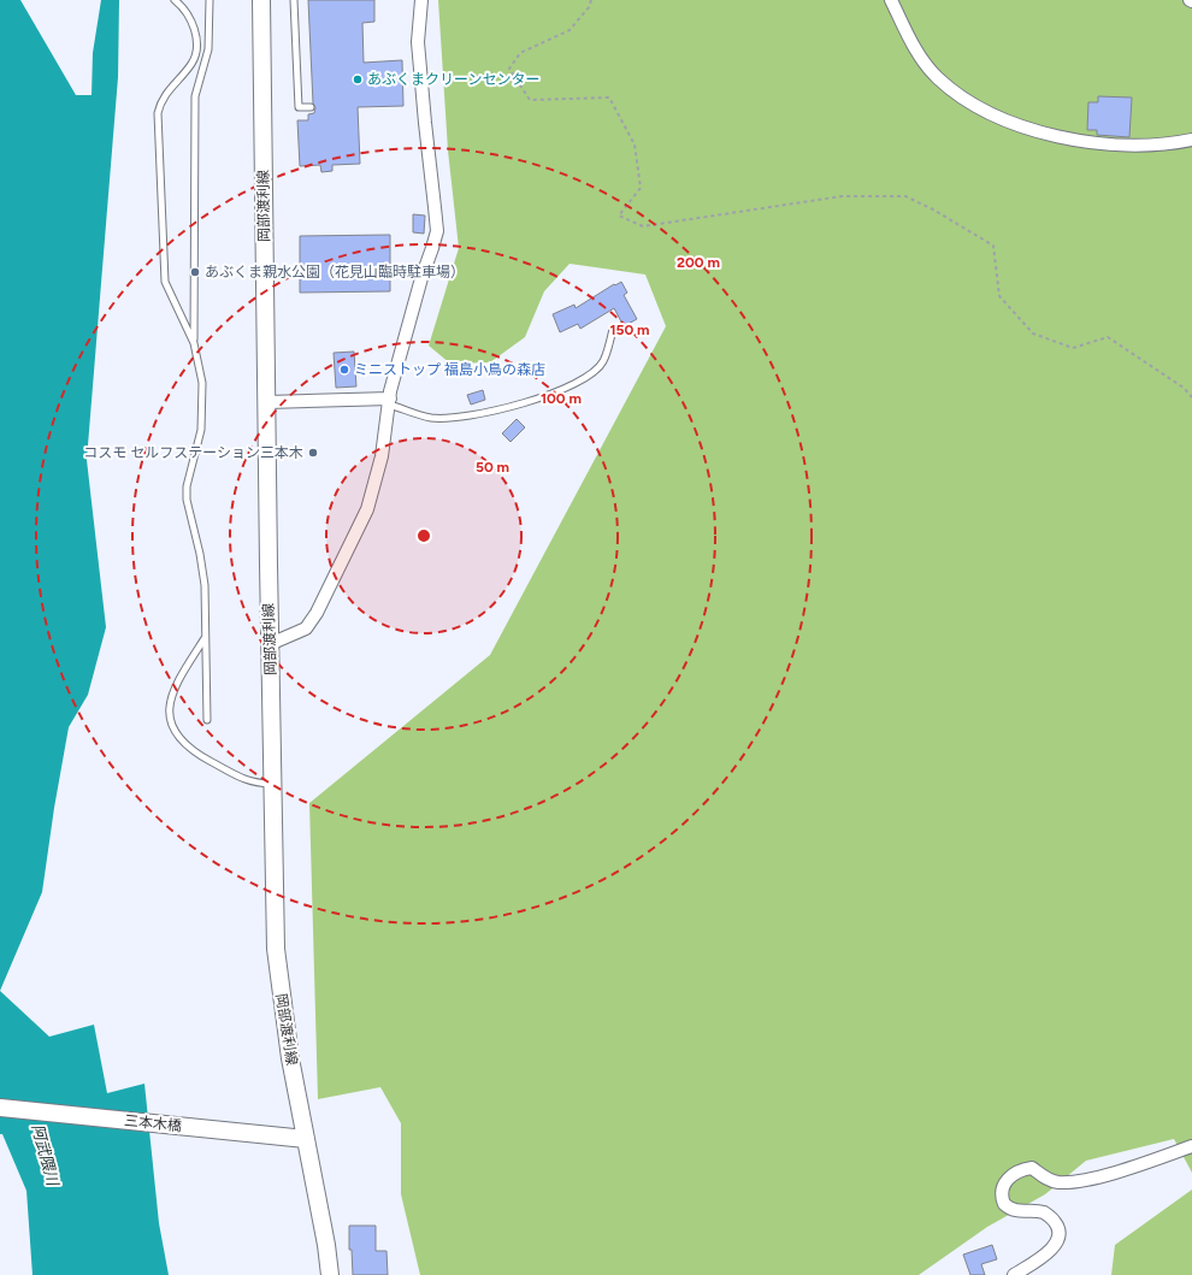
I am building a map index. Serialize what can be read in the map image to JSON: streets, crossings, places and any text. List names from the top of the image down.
{
  "streets": {
    "main road": ["岡部渡利線", "三本木橋"]
  },
  "crossings": [
    ["岡部渡利線", "三本木橋"]
  ],
  "water": ["阿武隈川"],
  "places": [
    "あぶくまクリーンセンター",
    "あぶくま親水公園（花見山臨時駐車場）",
    "ミニストップ 福島小鳥の森店",
    "コスモ セルフステーション三本木"
  ],
  "rings": [
    "200 m",
    "150 m",
    "100 m",
    "50 m"
  ]
}
